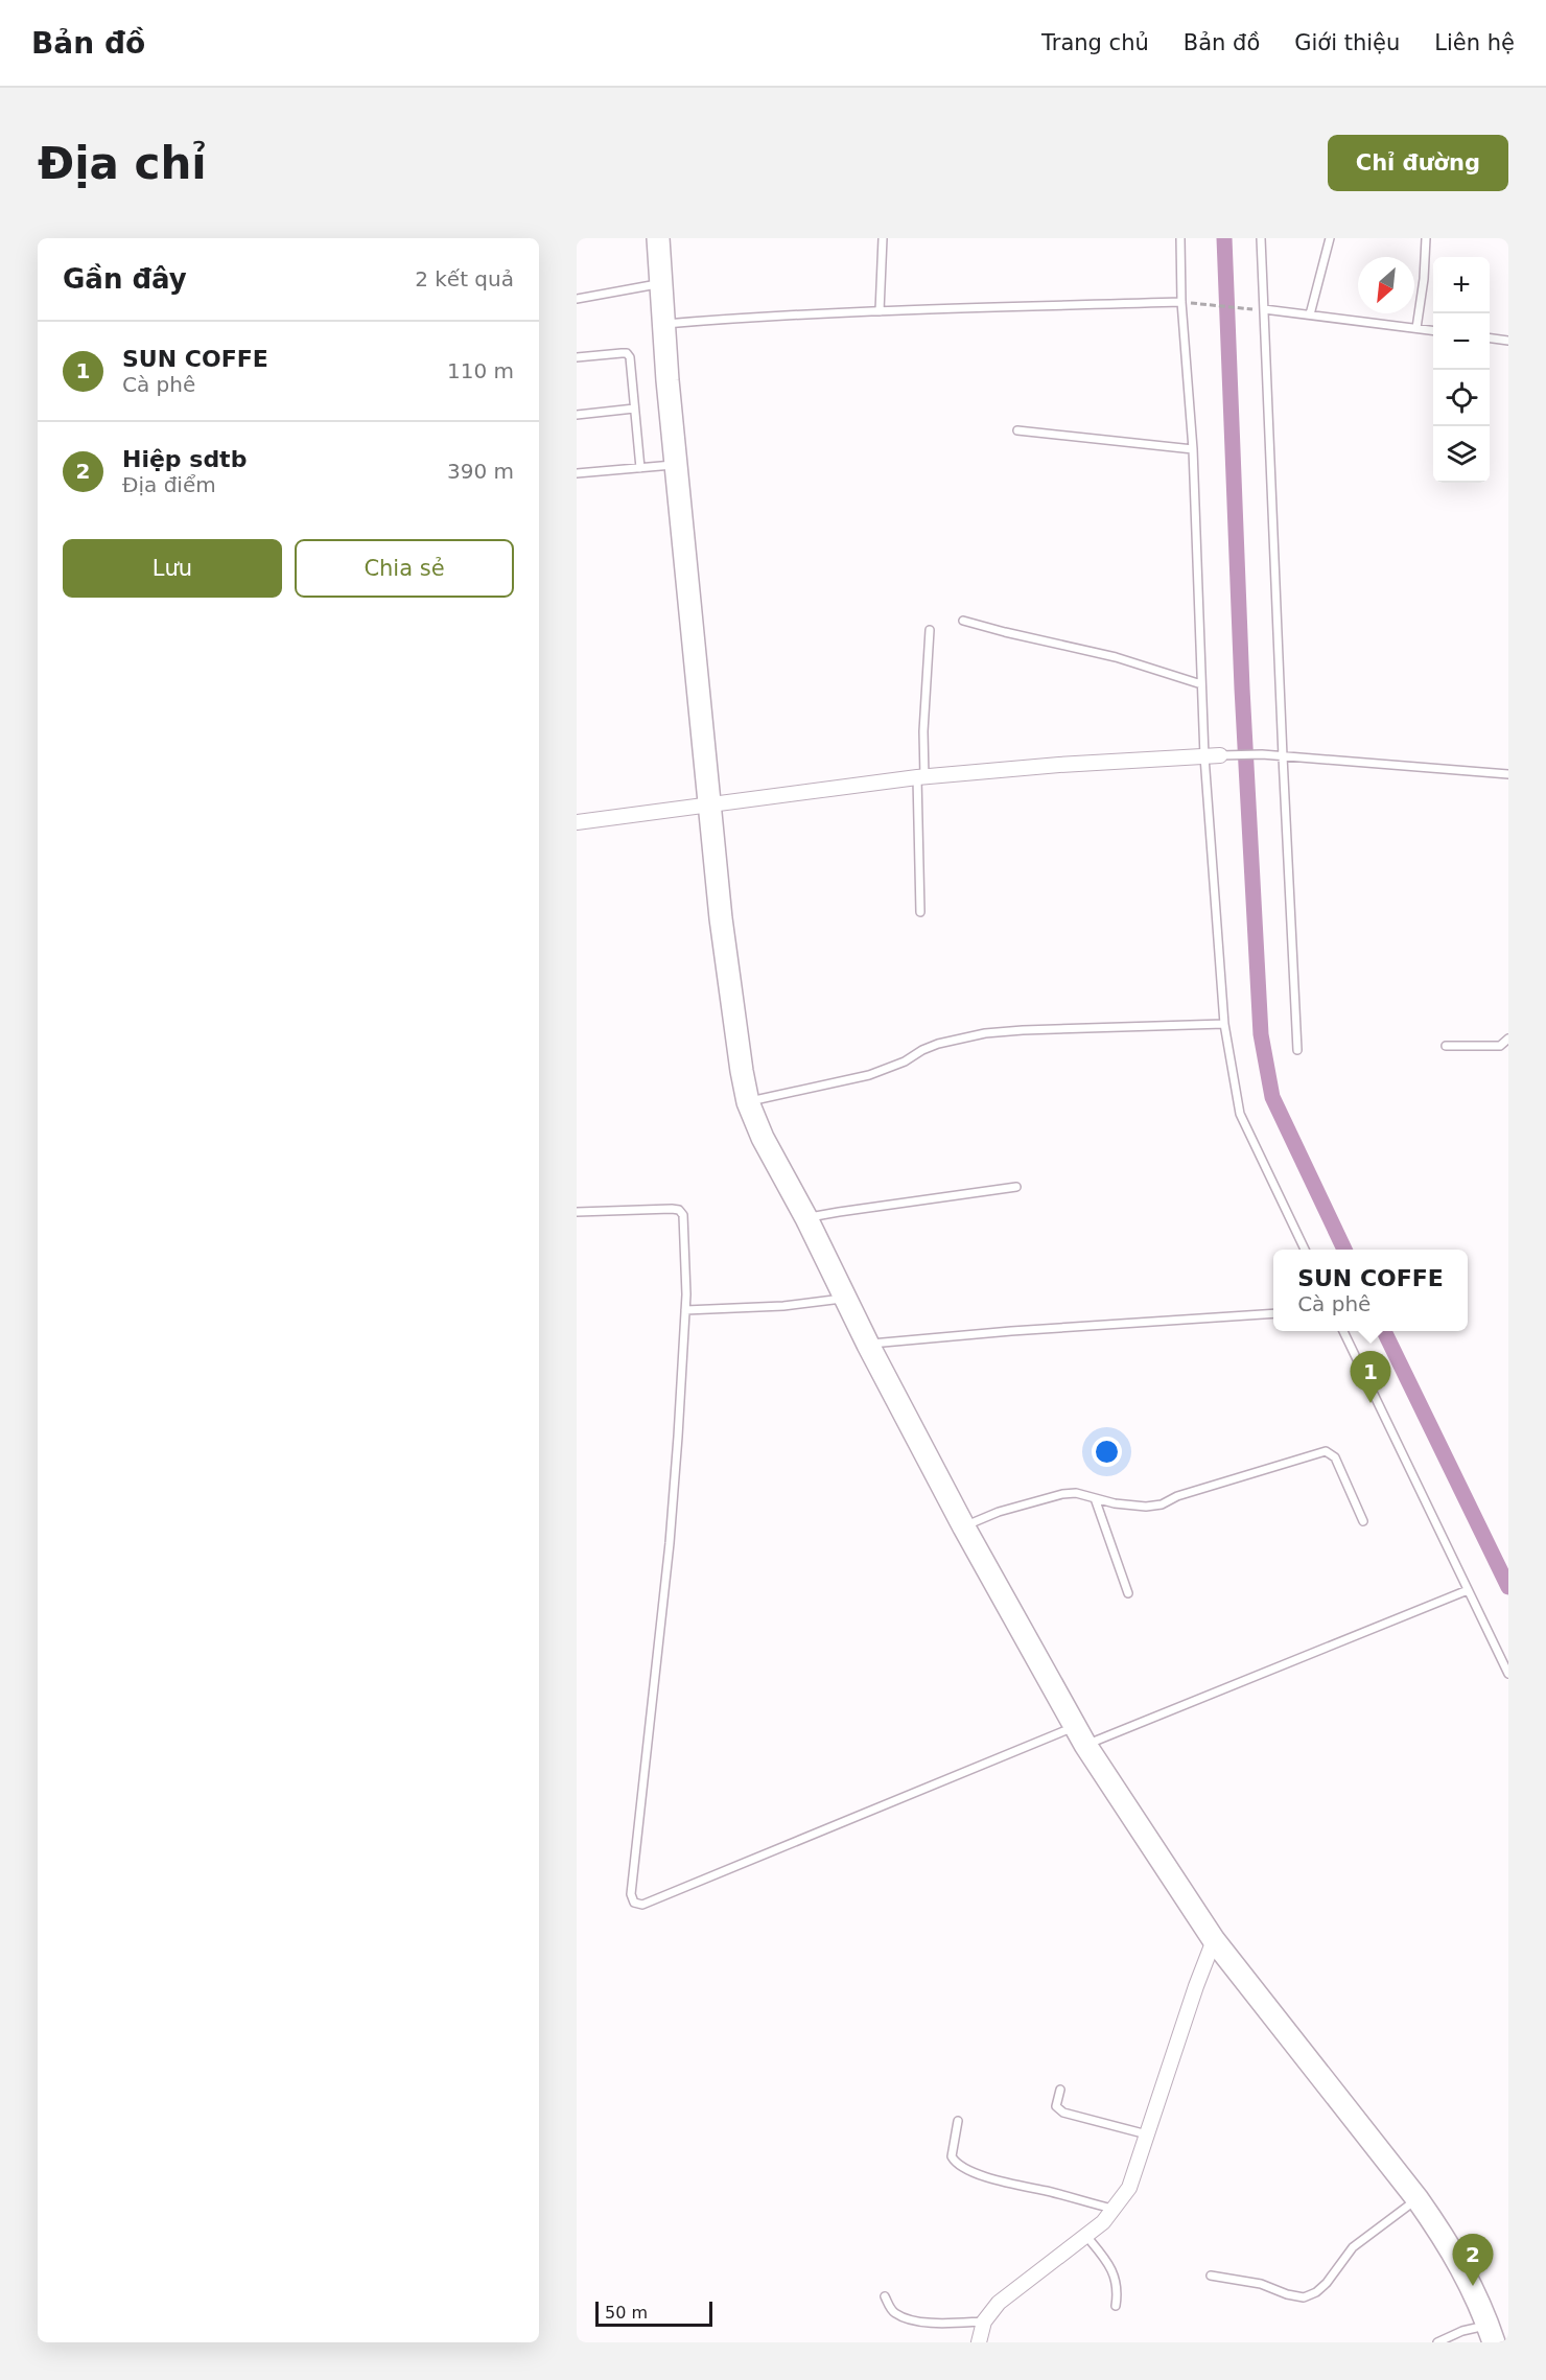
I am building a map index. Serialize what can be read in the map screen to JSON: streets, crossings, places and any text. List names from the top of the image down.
{
  "scale_bar": "50 m",
  "north": "bottom left",
  "page": {
    "header": "Bản đồ",
    "nav": [
      "Trang chủ",
      "Bản đồ",
      "Giới thiệu",
      "Liên hệ"
    ],
    "buttons": [
      "Chỉ đường",
      ["Lưu", "Chia sẻ"]
    ],
    "title": "Địa chỉ",
    "heading": ["Gần đây", "2 kết quả"],
    "map_buttons": ["+", "−"],
    "list": [
      {
        "mark": "1",
        "name": "SUN COFFE",
        "note": "Cà phê",
        "value": "110 m"
      },
      {
        "mark": "2",
        "name": "Hiệp sdtb",
        "note": "Địa điểm",
        "value": "390 m"
      }
    ],
    "popup": ["SUN COFFE", "Cà phê"],
    "pins": ["1", "2"],
    "scale": "50 m"
  }
}
